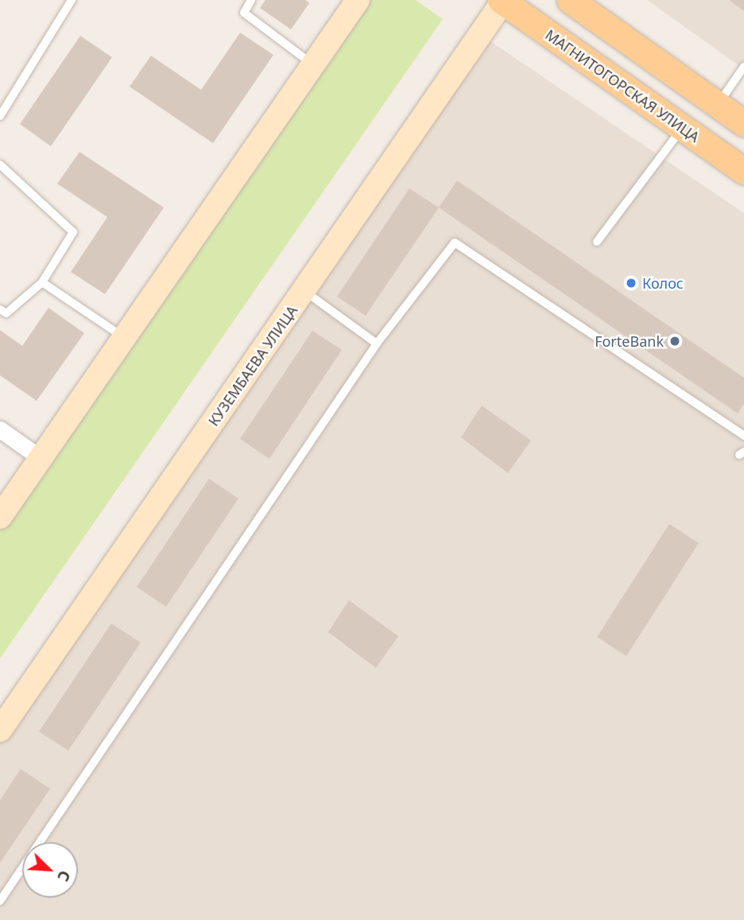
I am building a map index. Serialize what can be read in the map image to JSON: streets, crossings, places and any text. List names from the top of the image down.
{
  "streets": {
    "main road": ["МАГНИТОГОРСКАЯ УЛИЦА"],
    "street": ["КУЗЕМБАЕВА УЛИЦА"]
  },
  "crossings": [
    ["МАГНИТОГОРСКАЯ УЛИЦА", "КУЗЕМБАЕВА УЛИЦА"]
  ],
  "places": ["Колос", "ForteBank"],
  "north": "bottom right"
}
